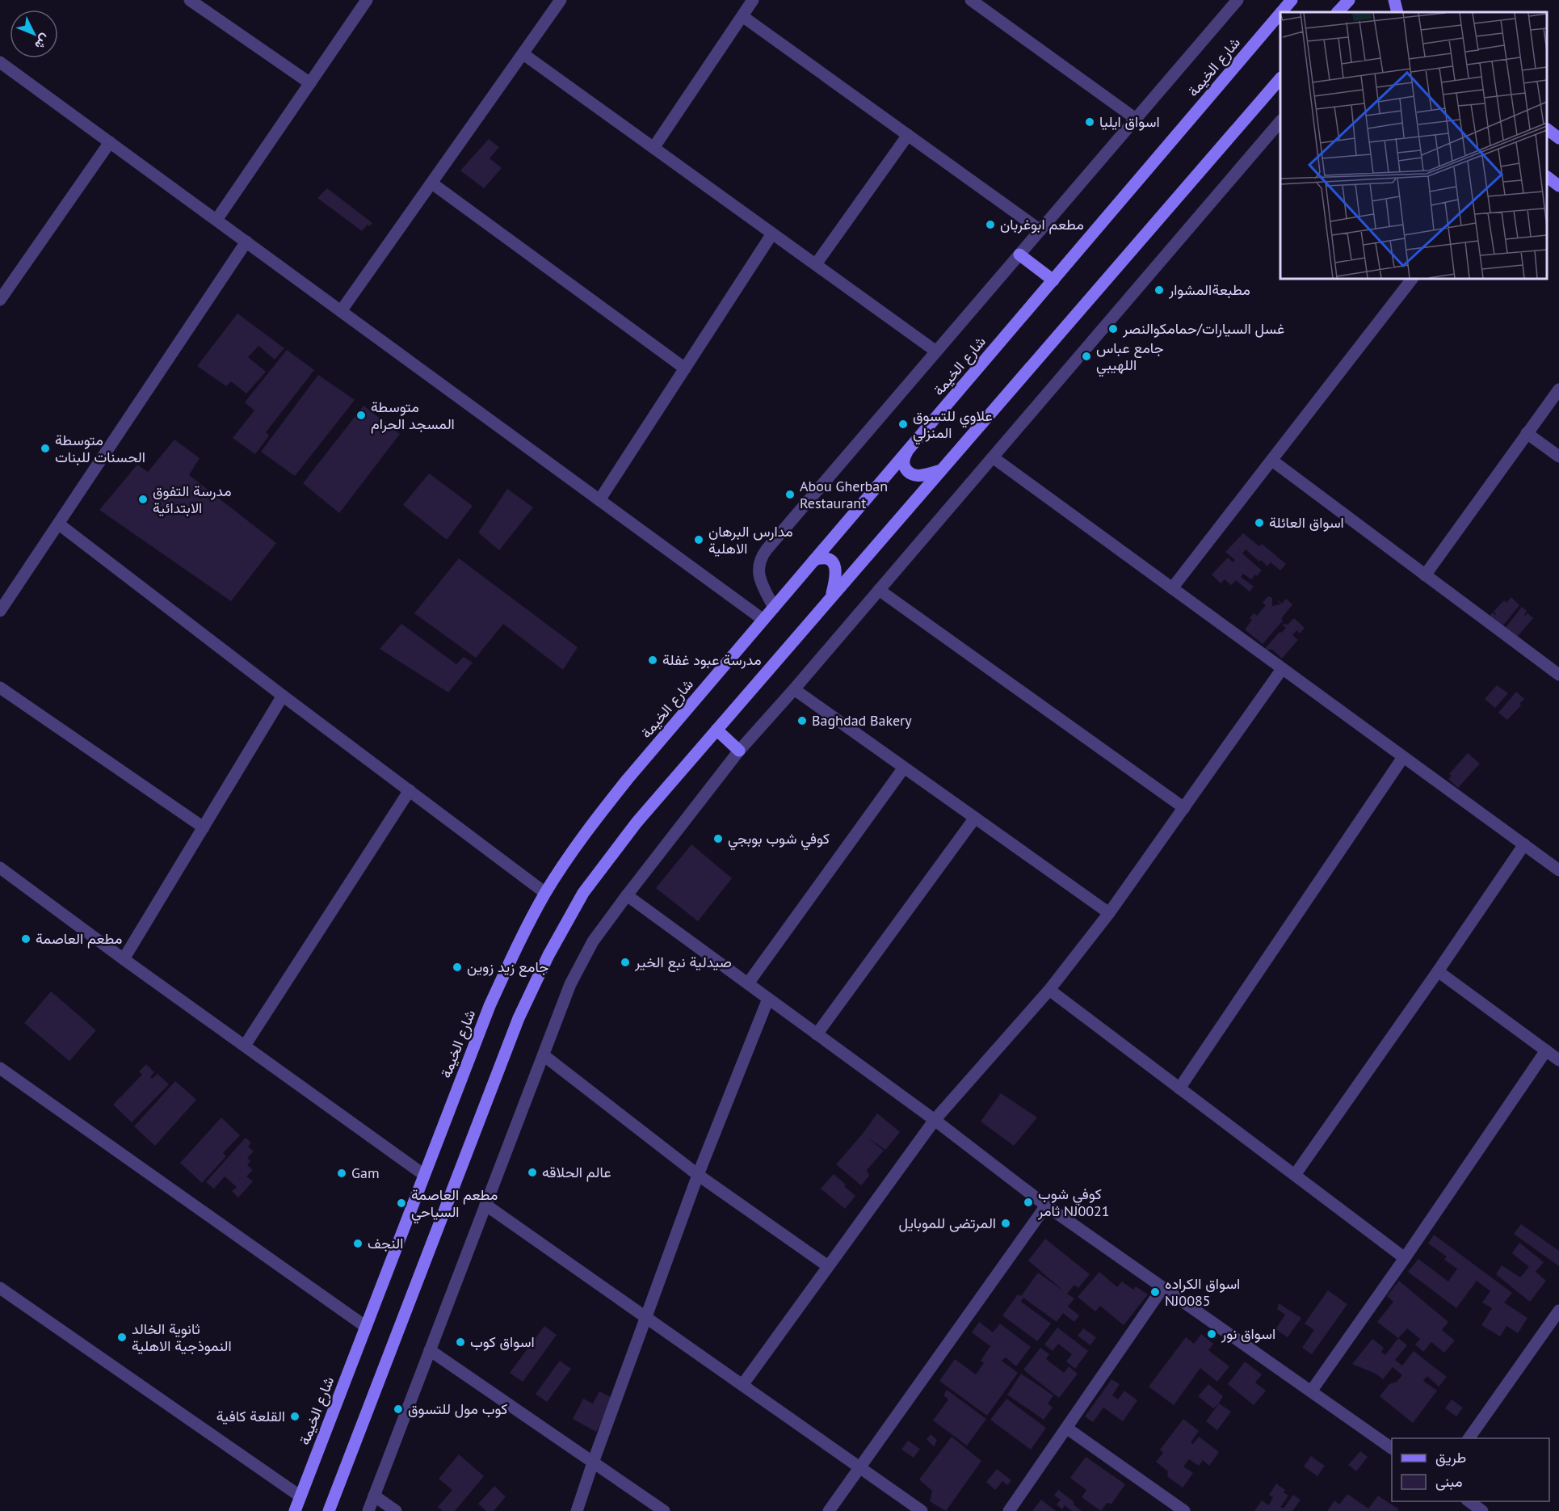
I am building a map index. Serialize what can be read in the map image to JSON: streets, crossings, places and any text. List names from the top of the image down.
{
  "streets": {
    "street": ["شارع الخيمة"]
  },
  "places": [
    "اسواق ايليا",
    "مطعم ابوغربان",
    "مطبعةالمشوار",
    "غسل السيارات/حمامكوالنصر",
    "جامع عباس اللهيبي",
    "متوسطة المسجد الحرام",
    "علاوي للتسوق المنزلي",
    "متوسطة الحسنات للبنات",
    "Abou Gherban Restaurant",
    "مدرسة التفوق الابتدائية",
    "اسواق العائلة",
    "مدارس البرهان الاهلية",
    "مدرسة عبود غفلة",
    "Baghdad Bakery",
    "كوفي شوب بوبجي",
    "مطعم العاصمة",
    "صيدلية نبع الخير",
    "جامع زيد زوين",
    "عالم الحلاقه",
    "Gam",
    "كوفي شوب ثامر NJ0021",
    "مطعم العاصمة السياحي",
    "المرتضى للموبايل",
    "النجف",
    "اسواق الكراده NJ0085",
    "اسواق نور",
    "ثانوية الخالد النموذجية الاهلية",
    "اسواق كوب",
    "كوب مول للتسوق",
    "القلعة كافية"
  ],
  "legend": ["طريق", "مبنى"],
  "north": "bottom right"
}
